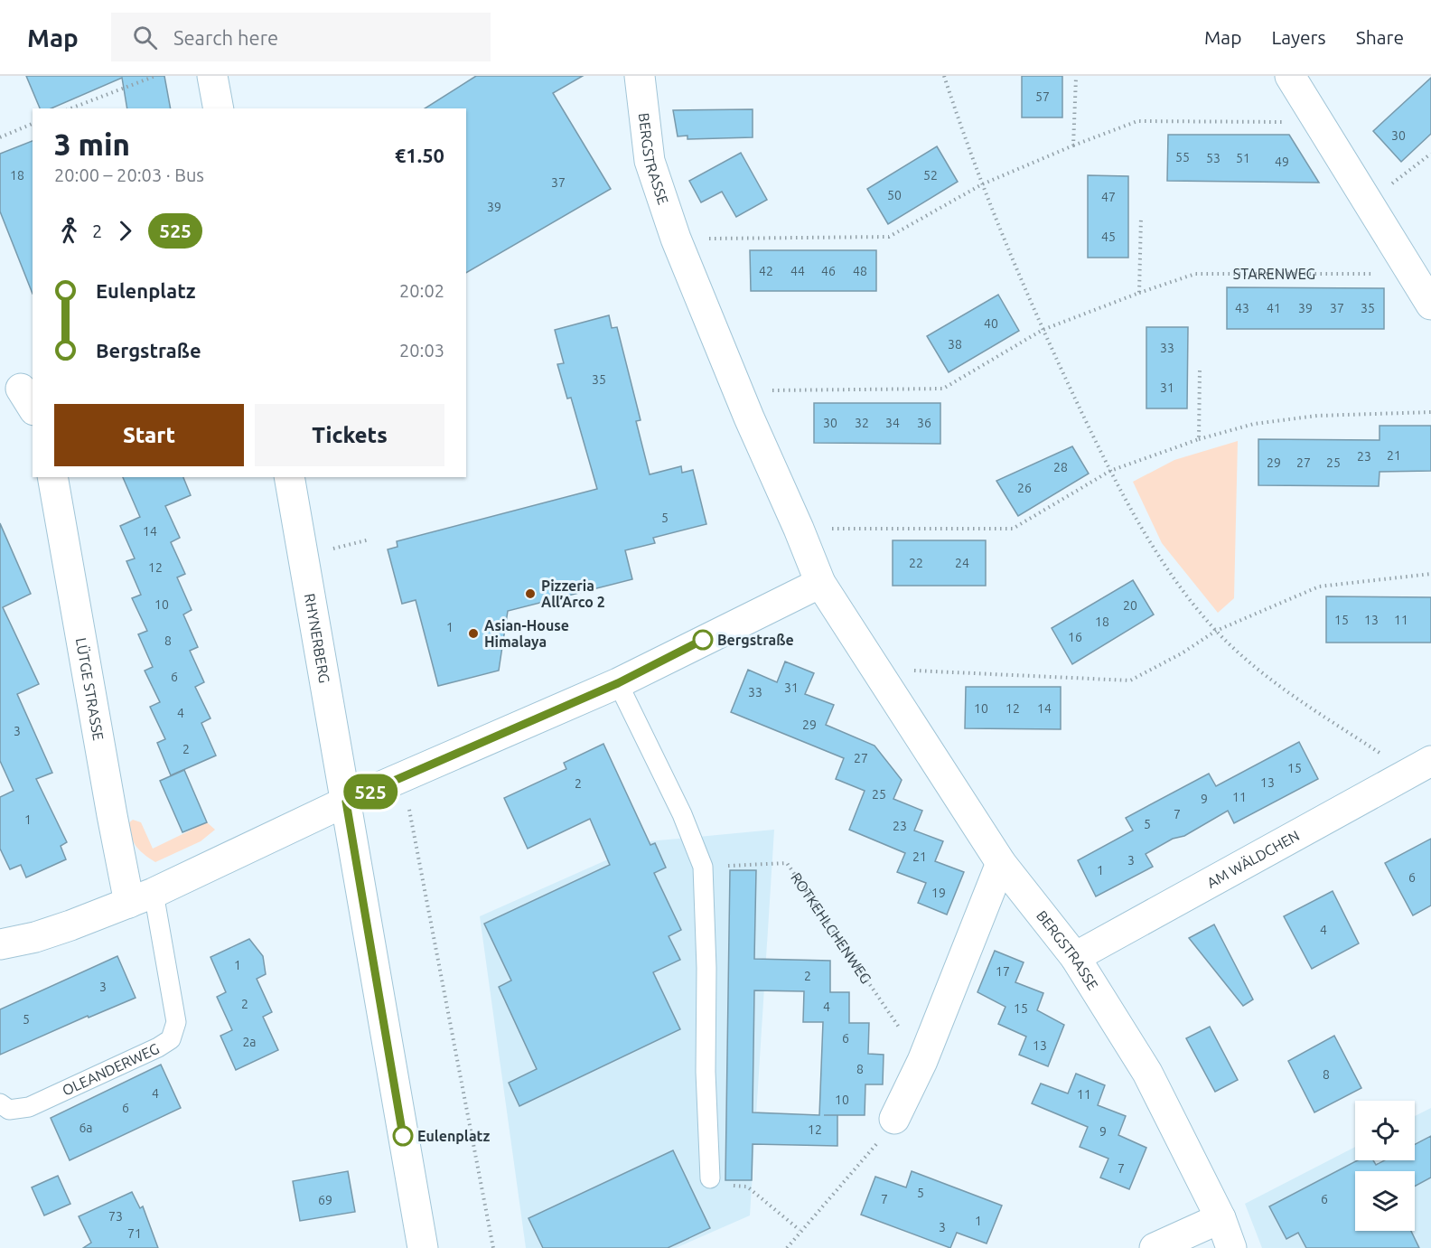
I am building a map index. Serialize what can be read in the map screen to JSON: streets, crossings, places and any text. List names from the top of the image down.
{
  "streets": {
    "street": [
      "BERGSTRASSE",
      "RHYNERBERG",
      "LÜTGE STRASSE",
      "AM WÄLDCHEN"
    ],
    "lane": ["OLEANDERWEG"],
    "path": ["STARENWEG", "ROTKEHLCHENWEG"]
  },
  "crossings": [
    ["BERGSTRASSE", "AM WÄLDCHEN"],
    ["LÜTGE STRASSE", "OLEANDERWEG"]
  ],
  "places": [
    "Pizzeria All’Arco 2",
    "Asian-House Himalaya",
    "Bergstraße",
    "Eulenplatz"
  ],
  "lines": ["bus line 525"],
  "house_numbers": [
    "57",
    "30",
    "55",
    "53",
    "51",
    "49",
    "18",
    "52",
    "37",
    "50",
    "47",
    "39",
    "45",
    "42",
    "44",
    "46",
    "48",
    "43",
    "41",
    "39",
    "37",
    "35",
    "40",
    "38",
    "33",
    "35",
    "31",
    "30",
    "32",
    "34",
    "36",
    "21",
    "23",
    "29",
    "27",
    "25",
    "28",
    "26",
    "5",
    "14",
    "22",
    "24",
    "12",
    "10",
    "20",
    "15",
    "13",
    "11",
    "18",
    "1",
    "16",
    "8",
    "6",
    "31",
    "33",
    "10",
    "12",
    "14",
    "4",
    "29",
    "3",
    "2",
    "27",
    "15",
    "13",
    "2",
    "25",
    "11",
    "9",
    "7",
    "1",
    "5",
    "23",
    "21",
    "3",
    "1",
    "6",
    "19",
    "4",
    "1",
    "17",
    "2",
    "3",
    "2",
    "4",
    "15",
    "5",
    "6",
    "2a",
    "13",
    "8",
    "8",
    "4",
    "11",
    "10",
    "6",
    "6a",
    "12",
    "9",
    "7",
    "5",
    "7",
    "6",
    "69",
    "73",
    "1",
    "3",
    "71"
  ],
  "page": {
    "header": "Map",
    "search": "Search here",
    "nav": ["Map", "Layers", "Share"],
    "on_map": "525",
    "heading": ["3 min", "20:00 – 20:03 · Bus", "€1.50"],
    "legs": ["2", "525"],
    "list": [
      {
        "name": "Eulenplatz",
        "value": "20:02"
      },
      {
        "name": "Bergstraße",
        "value": "20:03"
      }
    ],
    "buttons": ["Start", "Tickets"]
  }
}
